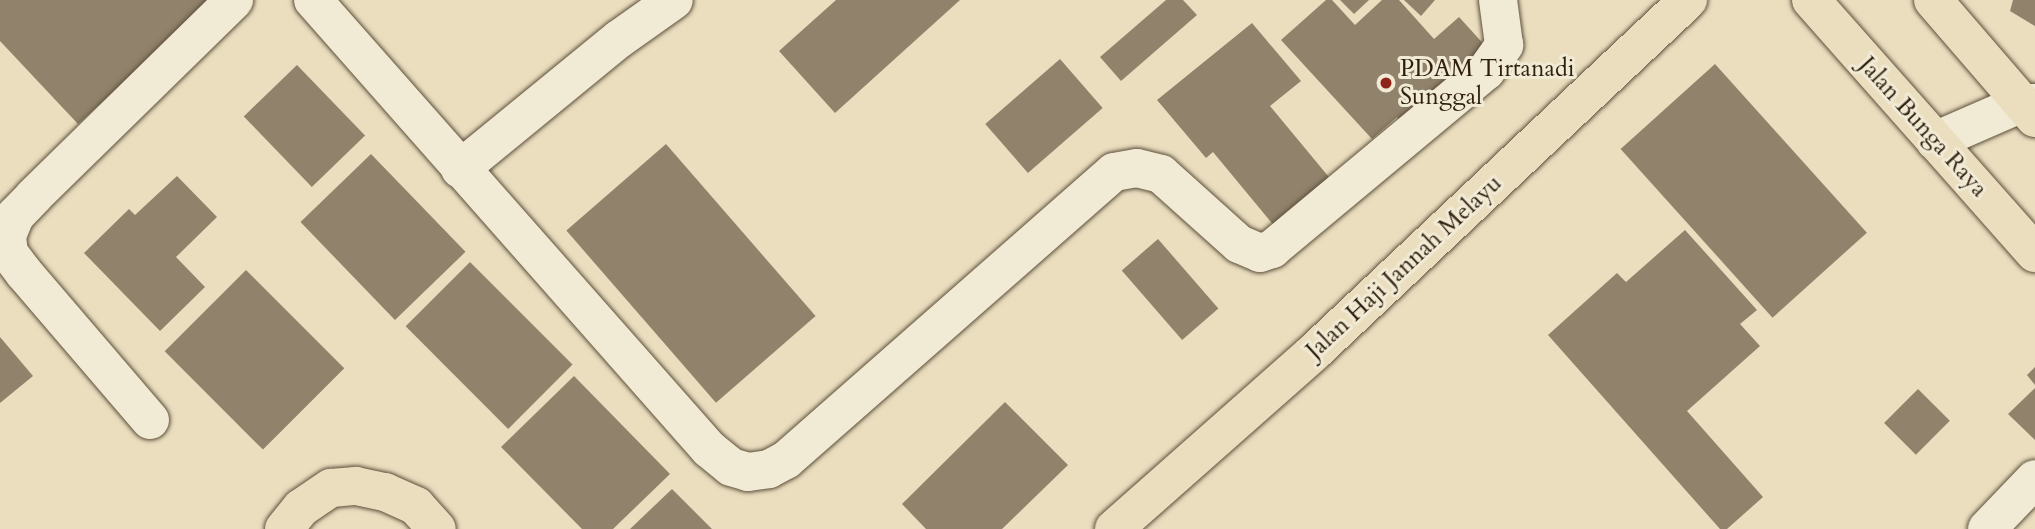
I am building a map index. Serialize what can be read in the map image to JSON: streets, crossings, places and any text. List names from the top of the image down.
{
  "streets": {
    "main road": ["Jalan Bunga Raya", "Jalan Haji Jannah Melayu"]
  },
  "places": ["PDAM Tirtanadi Sunggal"]
}
